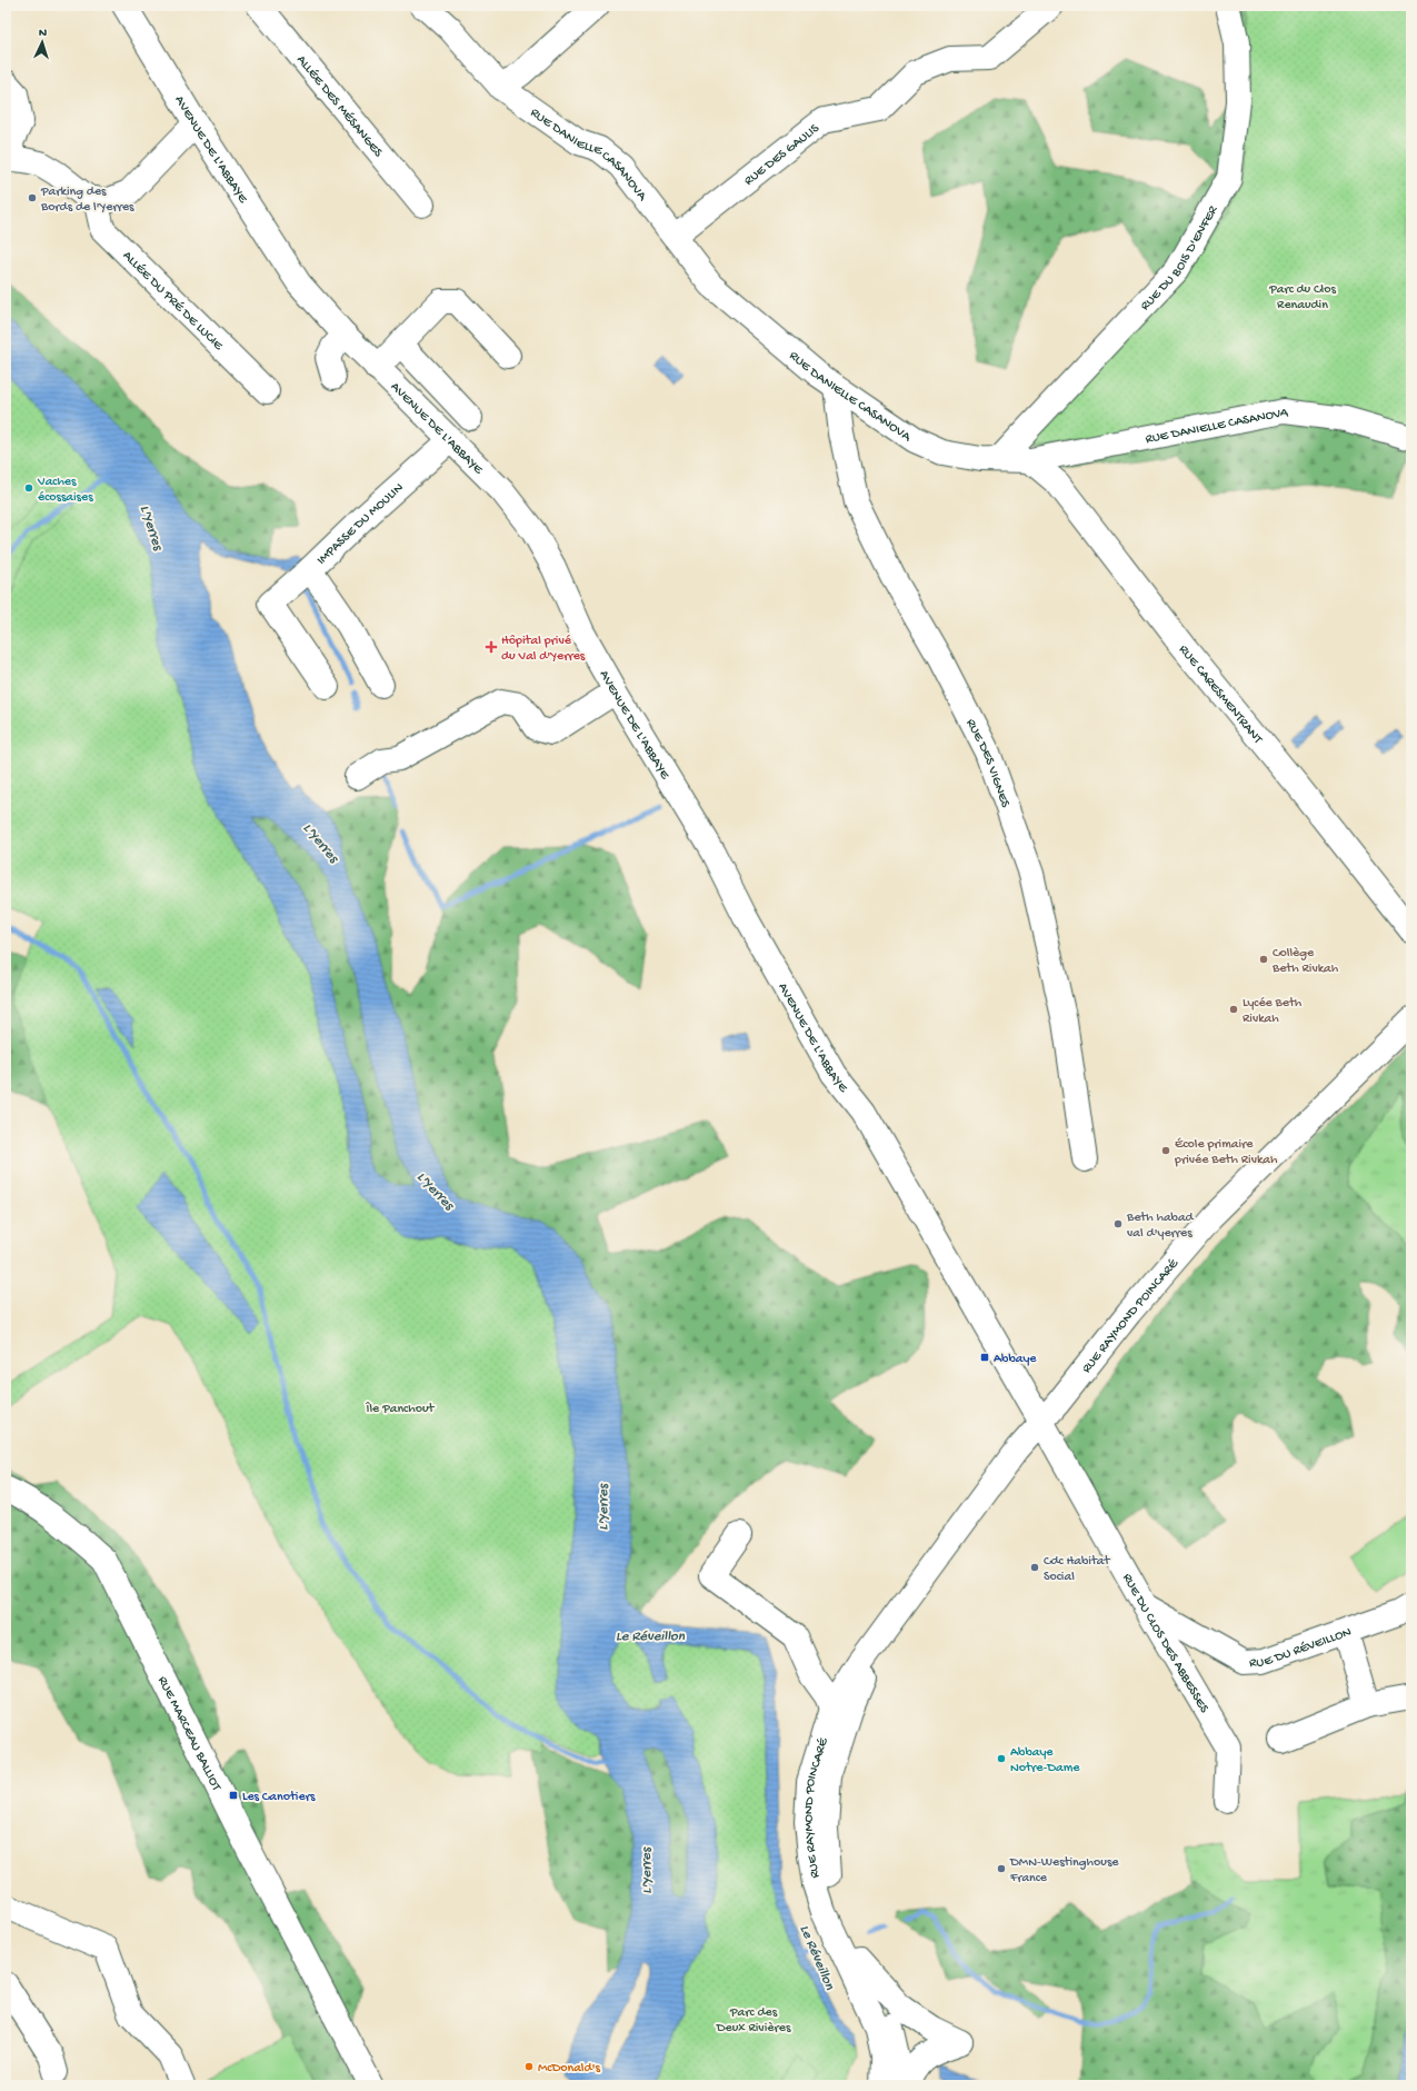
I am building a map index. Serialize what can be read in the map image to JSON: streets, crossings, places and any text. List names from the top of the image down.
{
  "streets": {
    "street": [
      "ALLÉE DES MÉSANGES",
      "AVENUE DE L'ABBAYE",
      "RUE DES GAULIS",
      "RUE DANIELLE CASANOVA",
      "RUE DU BOIS D'ENFER",
      "ALLÉE DU PRÉ DE LUCIE",
      "IMPASSE DU MOULIN",
      "RUE CARESMENTRANT",
      "RUE DES VIGNES",
      "RUE RAYMOND POINCARÉ",
      "RUE DU CLOS DES ABBESSES",
      "RUE DU RÉVEILLON",
      "RUE MARCEAU BALLIOT"
    ]
  },
  "crossings": [
    ["AVENUE DE L'ABBAYE", "IMPASSE DU MOULIN"],
    ["AVENUE DE L'ABBAYE", "RUE RAYMOND POINCARÉ"],
    ["AVENUE DE L'ABBAYE", "RUE DU CLOS DES ABBESSES"],
    ["RUE DES GAULIS", "RUE DANIELLE CASANOVA"],
    ["RUE DANIELLE CASANOVA", "RUE DU BOIS D'ENFER"],
    ["RUE DANIELLE CASANOVA", "RUE CARESMENTRANT"],
    ["RUE DANIELLE CASANOVA", "RUE DES VIGNES"],
    ["RUE RAYMOND POINCARÉ", "RUE DU CLOS DES ABBESSES"],
    ["RUE DU CLOS DES ABBESSES", "RUE DU RÉVEILLON"]
  ],
  "water": ["L'Yerres", "Le Réveillon"],
  "parks": ["Parc du Clos Renaudin", "Île Panchout", "Parc des Deux Rivières"],
  "places": {
    "other": [
      "Parking des Bords de l'Yerres",
      "Vaches écossaises",
      "Collège Beth Rivkah",
      "Lycée Beth Rivkah",
      "École primaire privée Beth Rivkah",
      "Beth habad val d'yerres",
      "Cdc Habitat Social",
      "Abbaye Notre-Dame",
      "DMN-Westinghouse France",
      "McDonald's"
    ],
    "health": ["Hôpital privé du Val d'Yerres"],
    "transit": ["Abbaye", "Les Canotiers"]
  },
  "north": "top"
}
